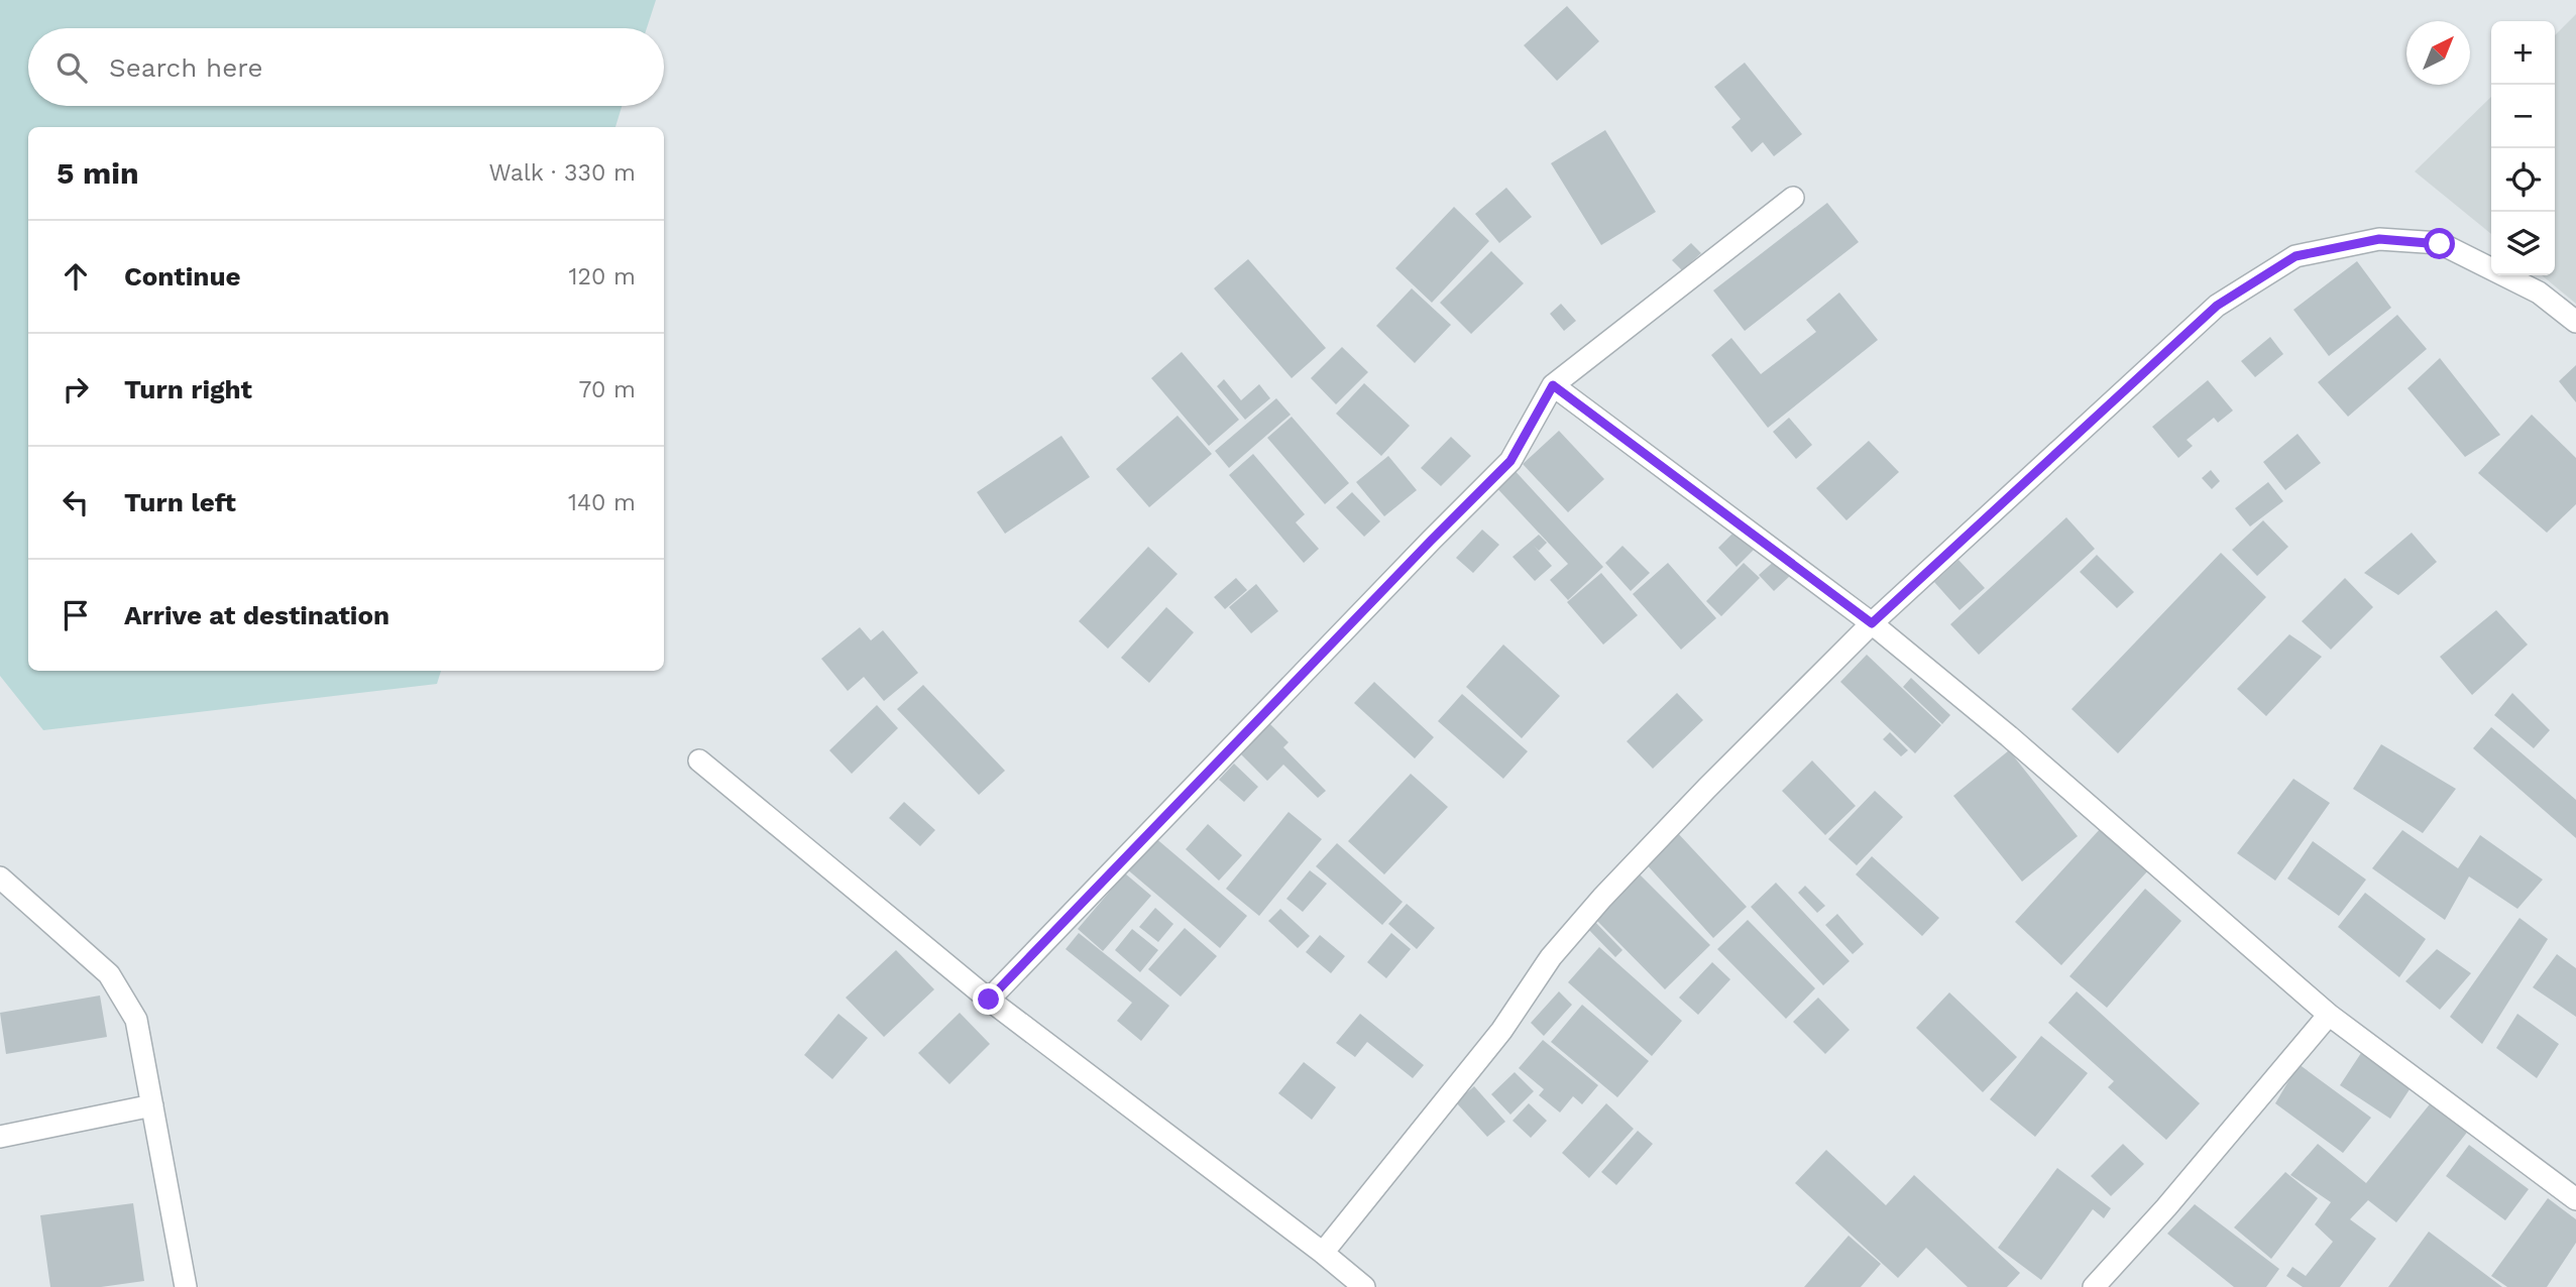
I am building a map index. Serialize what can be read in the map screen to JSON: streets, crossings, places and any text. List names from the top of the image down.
{
  "north": "top right",
  "page": {
    "map_buttons": ["+", "−"],
    "search": "Search here",
    "heading": ["5 min", "Walk · 330 m"],
    "list": [
      ["Continue", "120 m"],
      ["Turn right", "70 m"],
      ["Turn left", "140 m"],
      "Arrive at destination"
    ]
  }
}
